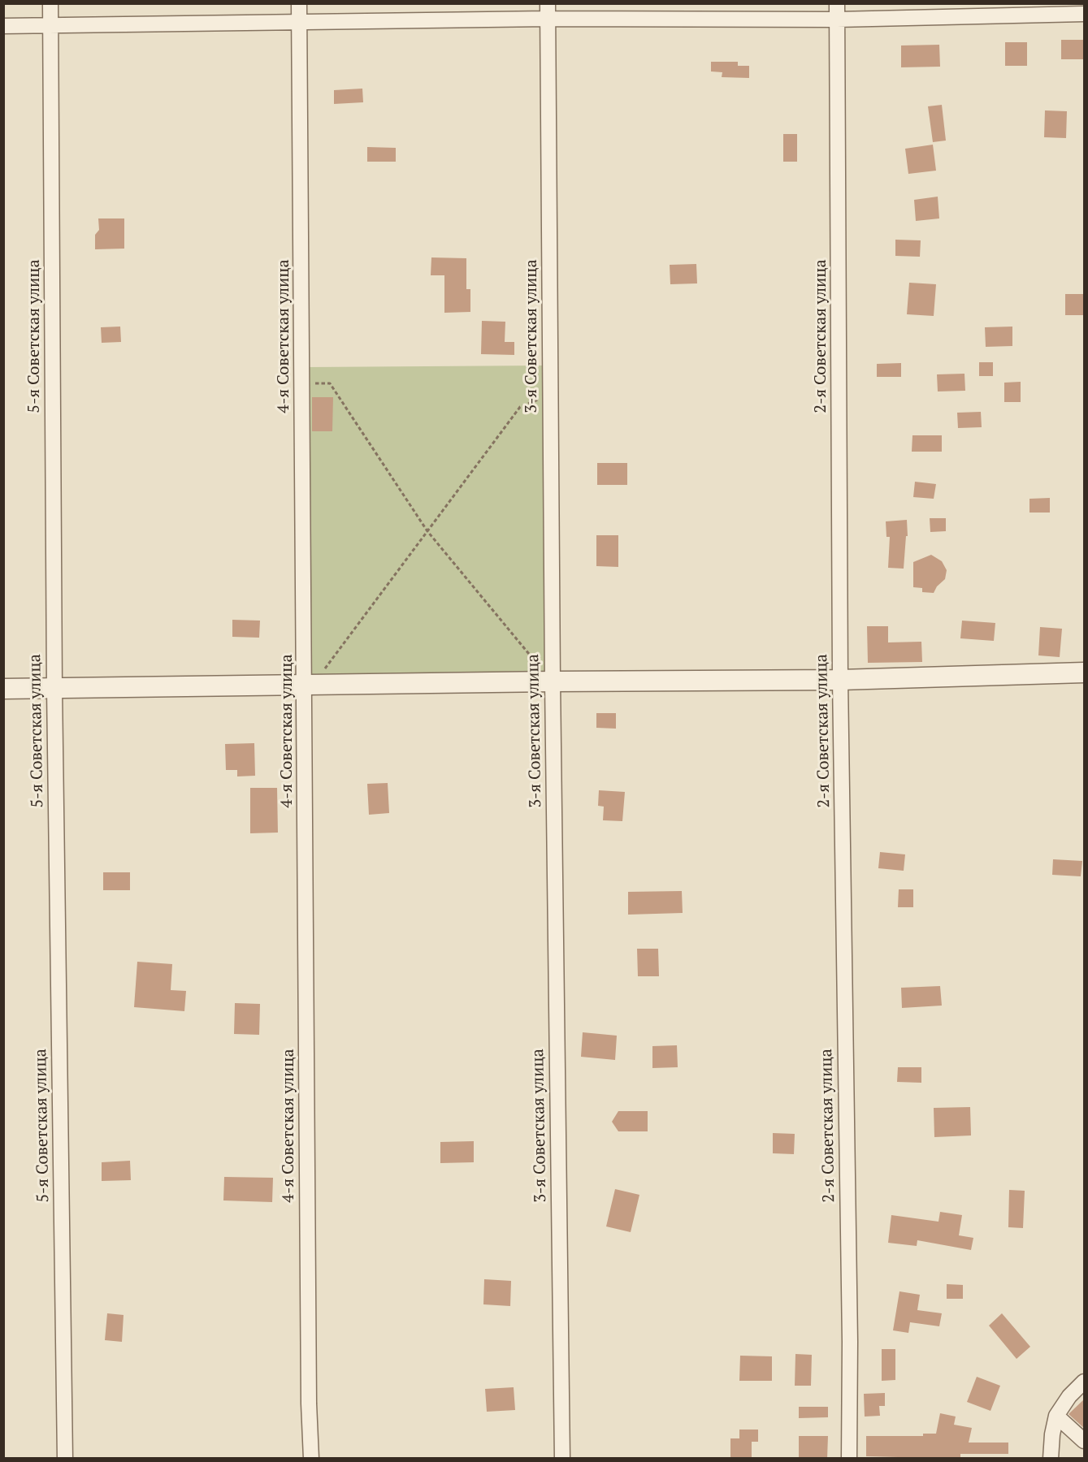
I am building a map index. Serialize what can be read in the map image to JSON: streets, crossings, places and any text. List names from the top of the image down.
{
  "streets": {
    "street": [
      "5-я Советская улица",
      "4-я Советская улица",
      "3-я Советская улица",
      "2-я Советская улица"
    ]
  }
}
